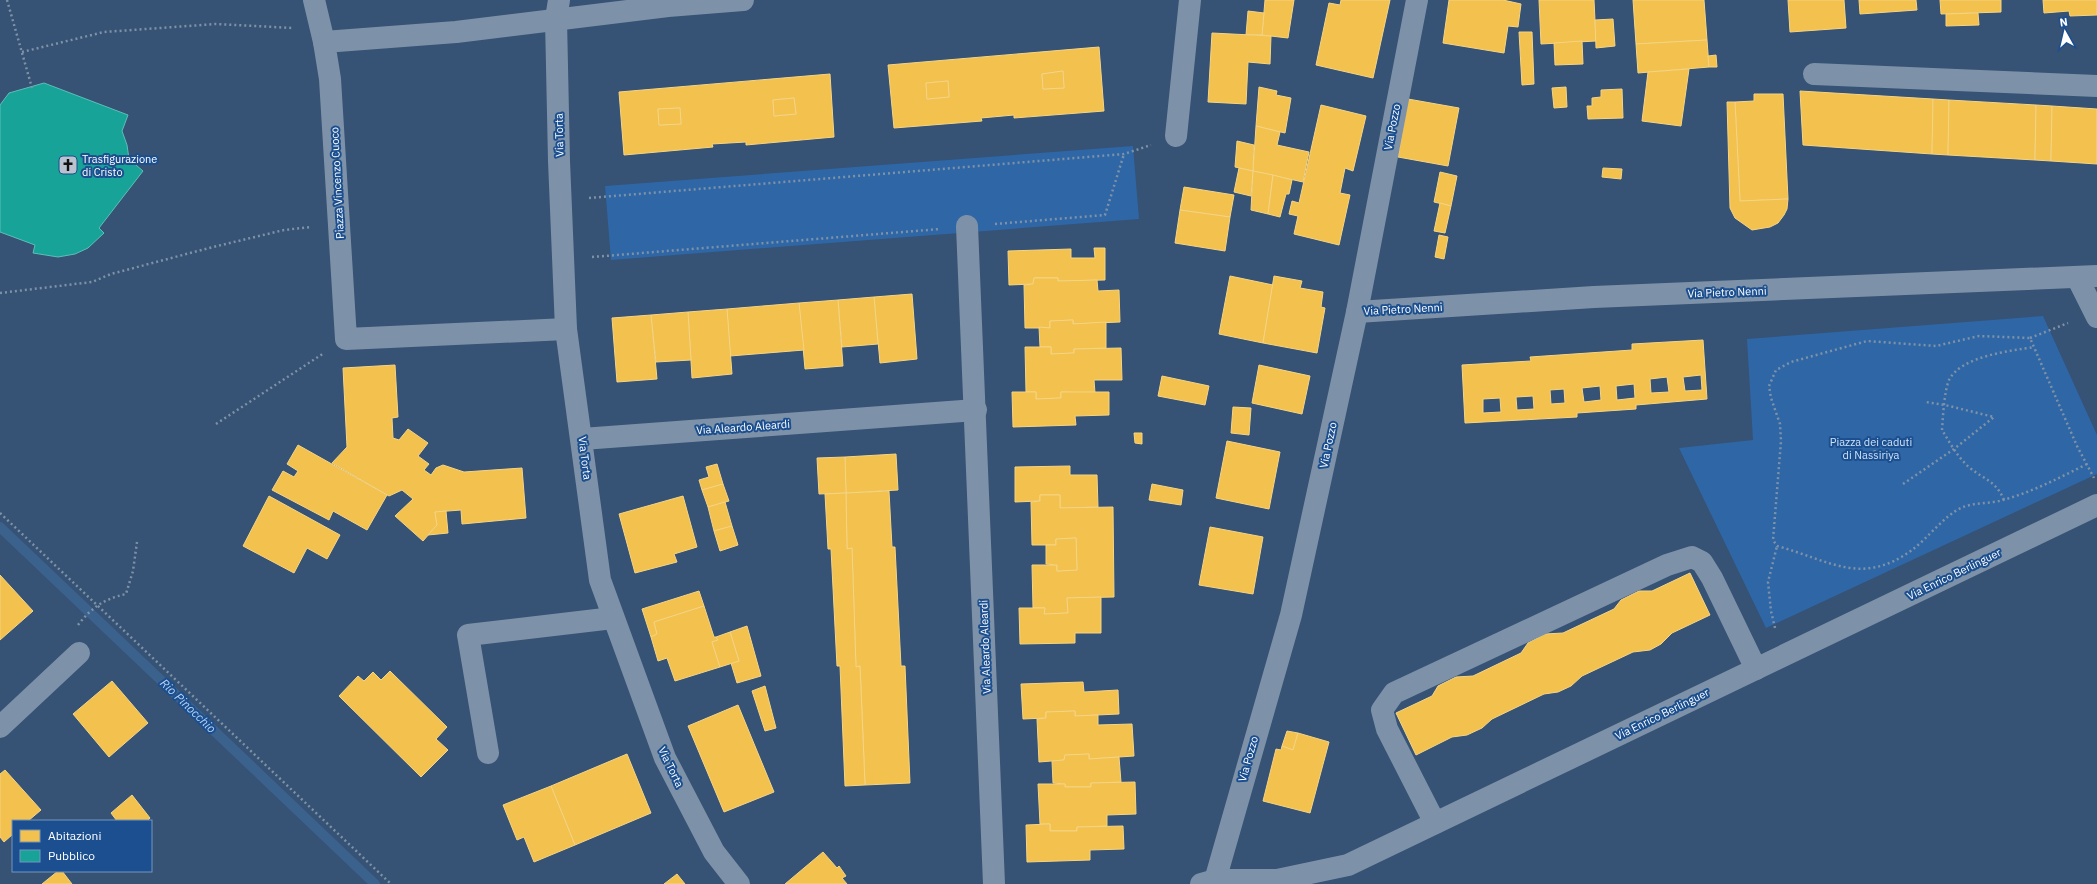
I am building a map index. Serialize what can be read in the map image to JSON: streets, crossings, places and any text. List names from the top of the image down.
{
  "streets": {
    "street": [
      "Via Pozzo",
      "Via Torta",
      "Piazza Vincenzo Cuoco",
      "Via Pietro Nenni",
      "Via Aleardo Aleardi",
      "Via Enrico Berlinguer"
    ]
  },
  "crossings": [
    ["Via Pozzo", "Via Pietro Nenni"],
    ["Via Pozzo", "Via Enrico Berlinguer"],
    ["Via Torta", "Via Aleardo Aleardi"]
  ],
  "water": ["Rio Pinocchio"],
  "parks": ["Piazza dei caduti di Nassiriya"],
  "places": {
    "church": ["Trasfigurazione di Cristo"]
  },
  "legend": ["Abitazioni", "Pubblico"],
  "north": "top"
}
